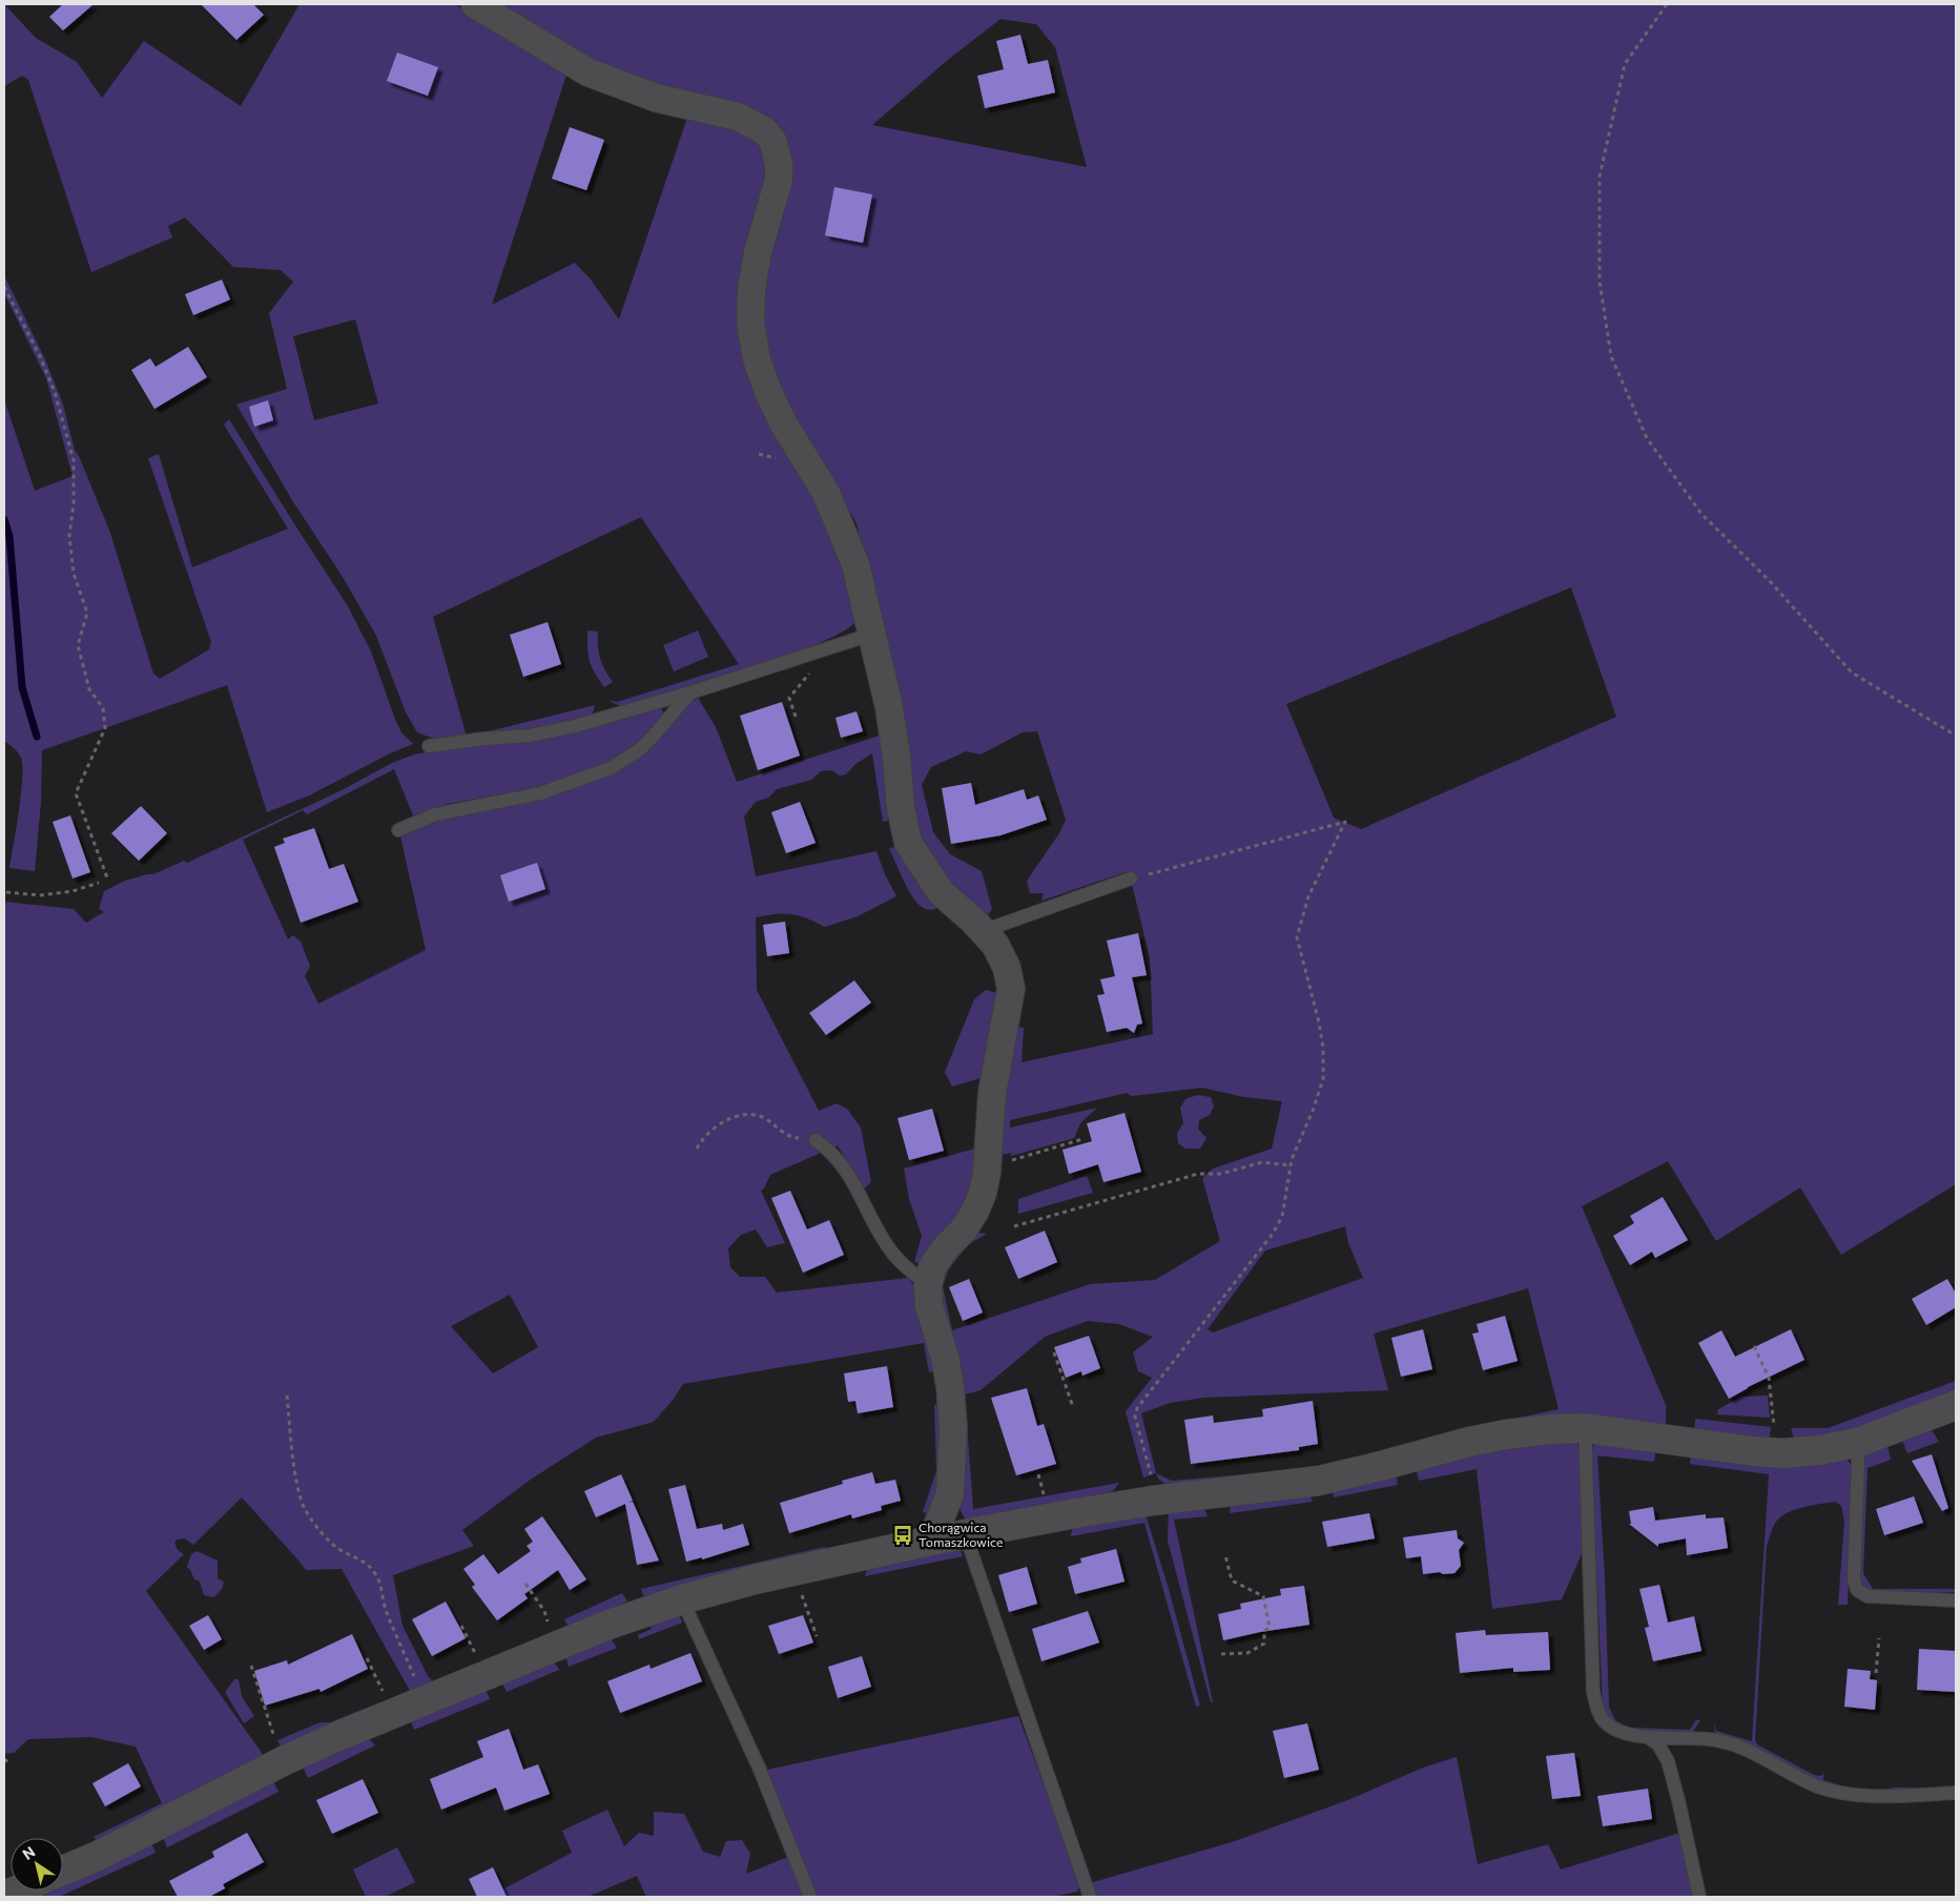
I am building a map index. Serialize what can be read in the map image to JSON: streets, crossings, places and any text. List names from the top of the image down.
{
  "places": {
    "bus stop": ["Chorągwica Tomaszkowice"]
  },
  "north": "top left"
}
